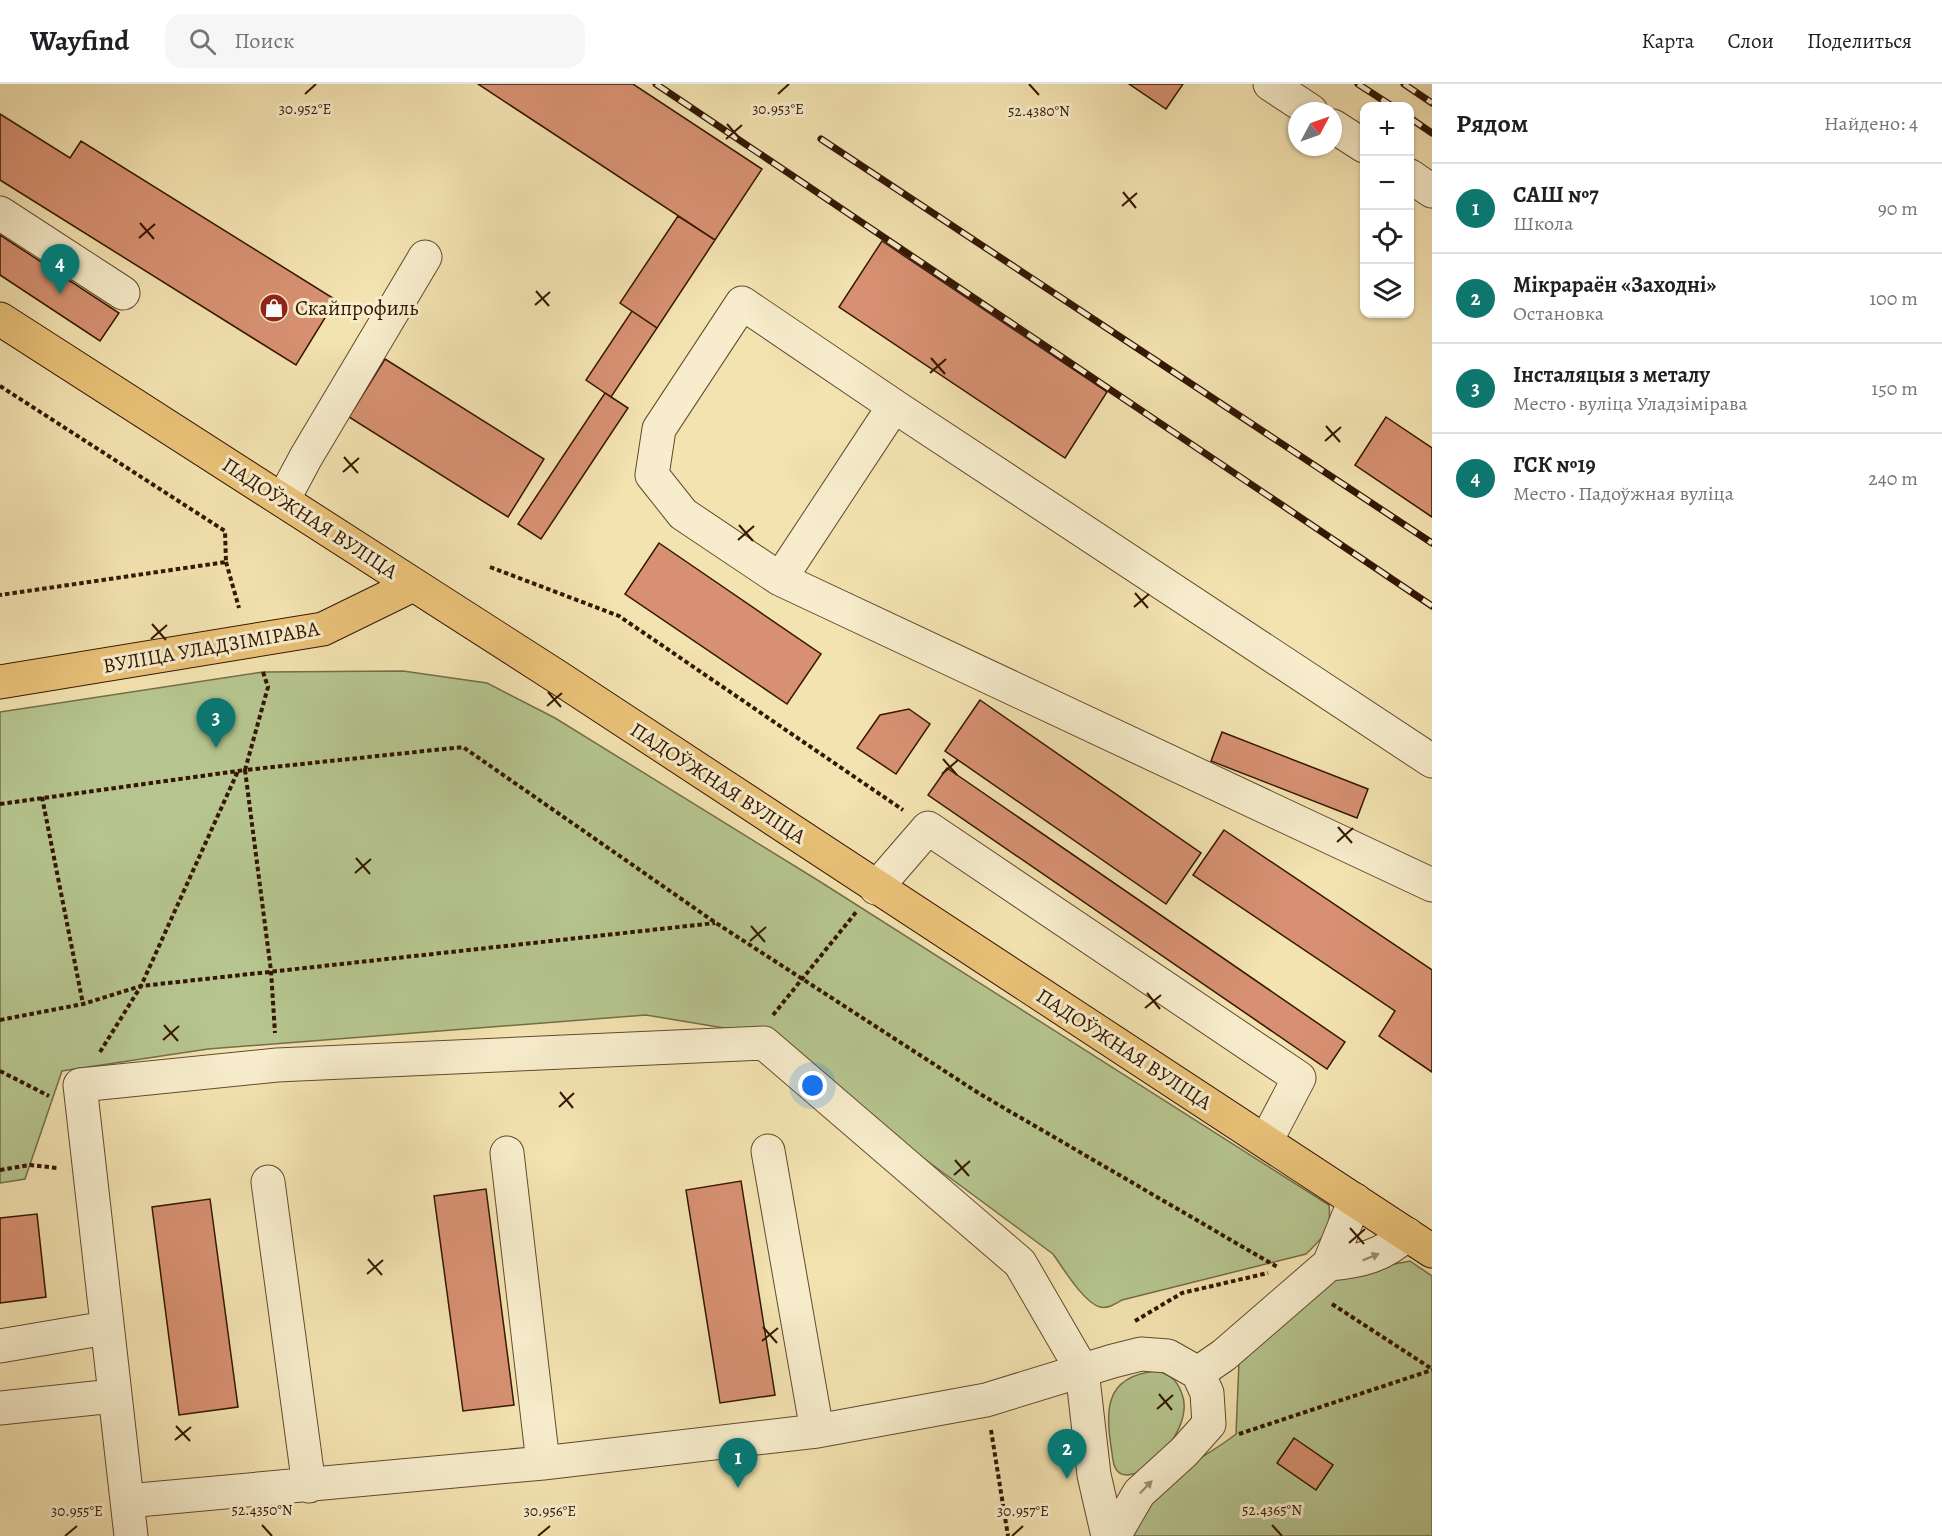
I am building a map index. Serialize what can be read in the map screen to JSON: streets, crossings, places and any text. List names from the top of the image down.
{
  "streets": {
    "main road": ["ПАДОЎЖНАЯ ВУЛІЦА", "ВУЛІЦА УЛАДЗІМІРАВА"]
  },
  "crossings": [
    ["ПАДОЎЖНАЯ ВУЛІЦА", "ВУЛІЦА УЛАДЗІМІРАВА"]
  ],
  "places": {
    "shop": ["Скайпрофиль"]
  },
  "north": "top right",
  "page": {
    "header": "Wayfind",
    "search": "Поиск",
    "nav": ["Карта", "Слои", "Поделиться"],
    "heading": ["Рядом", "Найдено: 4"],
    "map_buttons": ["+", "−"],
    "list": [
      {
        "mark": "1",
        "name": "САШ №7",
        "note": "Школа",
        "value": "90 m"
      },
      {
        "mark": "2",
        "name": "Мікрараён «Заходні»",
        "note": "Остановка",
        "value": "100 m"
      },
      {
        "mark": "3",
        "name": "Інсталяцыя з металу",
        "note": "Место · вуліца Уладзімірава",
        "value": "150 m"
      },
      {
        "mark": "4",
        "name": "ГСК №19",
        "note": "Место · Падоўжная вуліца",
        "value": "240 m"
      }
    ],
    "pins": [
      "4",
      "3",
      "2",
      "1"
    ]
  },
  "coordinates": [
    "30.952°E",
    "30.953°E",
    "52.4380°N",
    "52.4350°N",
    "52.4365°N",
    "30.955°E",
    "30.956°E",
    "30.957°E"
  ]
}
